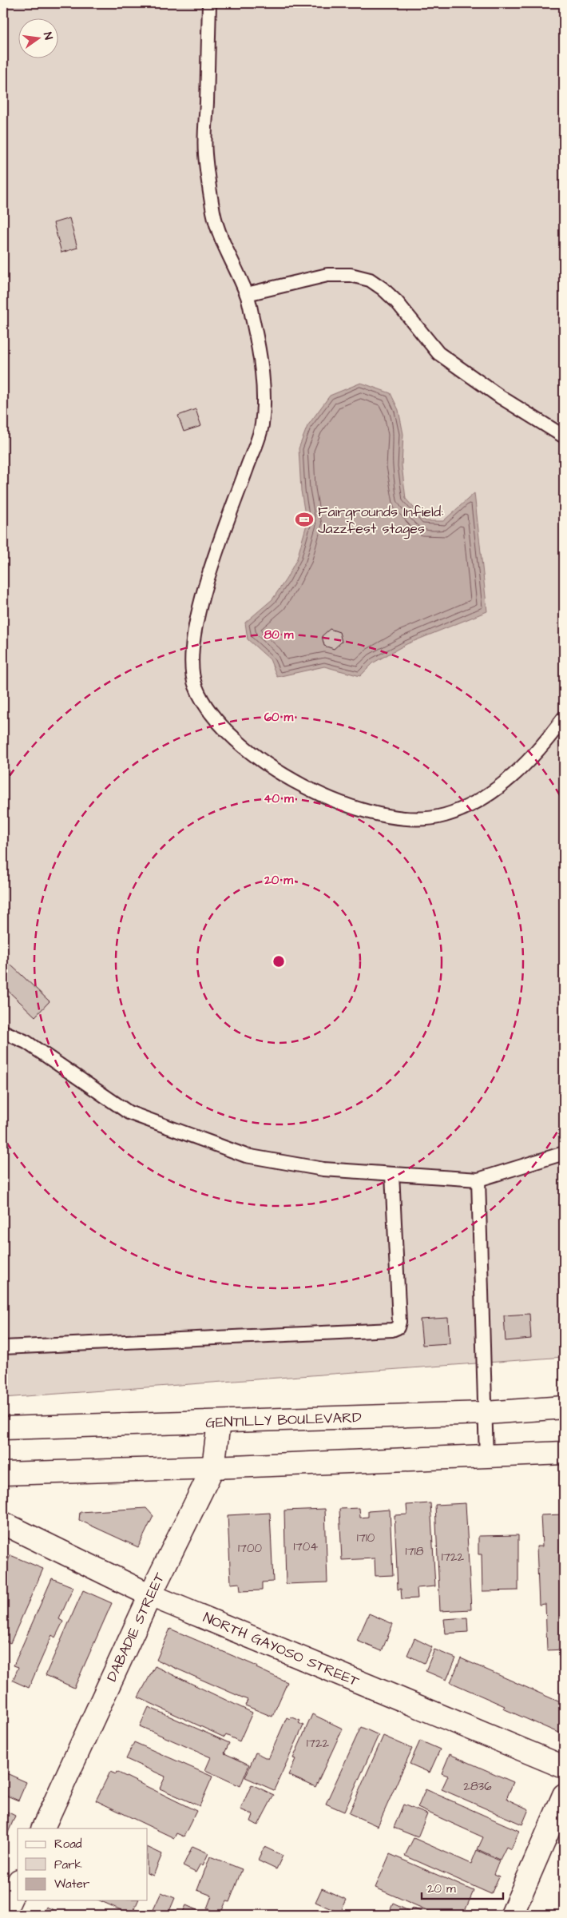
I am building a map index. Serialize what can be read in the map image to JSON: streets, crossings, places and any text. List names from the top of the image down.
{
  "streets": {
    "street": ["GENTILLY BOULEVARD", "DABADIE STREET", "NORTH GAYOSO STREET"]
  },
  "crossings": [
    ["GENTILLY BOULEVARD", "DABADIE STREET"],
    ["DABADIE STREET", "NORTH GAYOSO STREET"]
  ],
  "places": {
    "sports": ["Fairgrounds Infield: Jazzfest stages"]
  },
  "house_numbers": [
    "1710",
    "1704",
    "1700",
    "1718",
    "1722",
    "1722",
    "2836"
  ],
  "legend": ["Road", "Park", "Water"],
  "scale_bar": "20 m",
  "north": "right",
  "rings": [
    "80 m",
    "60 m",
    "40 m",
    "20 m"
  ]
}
